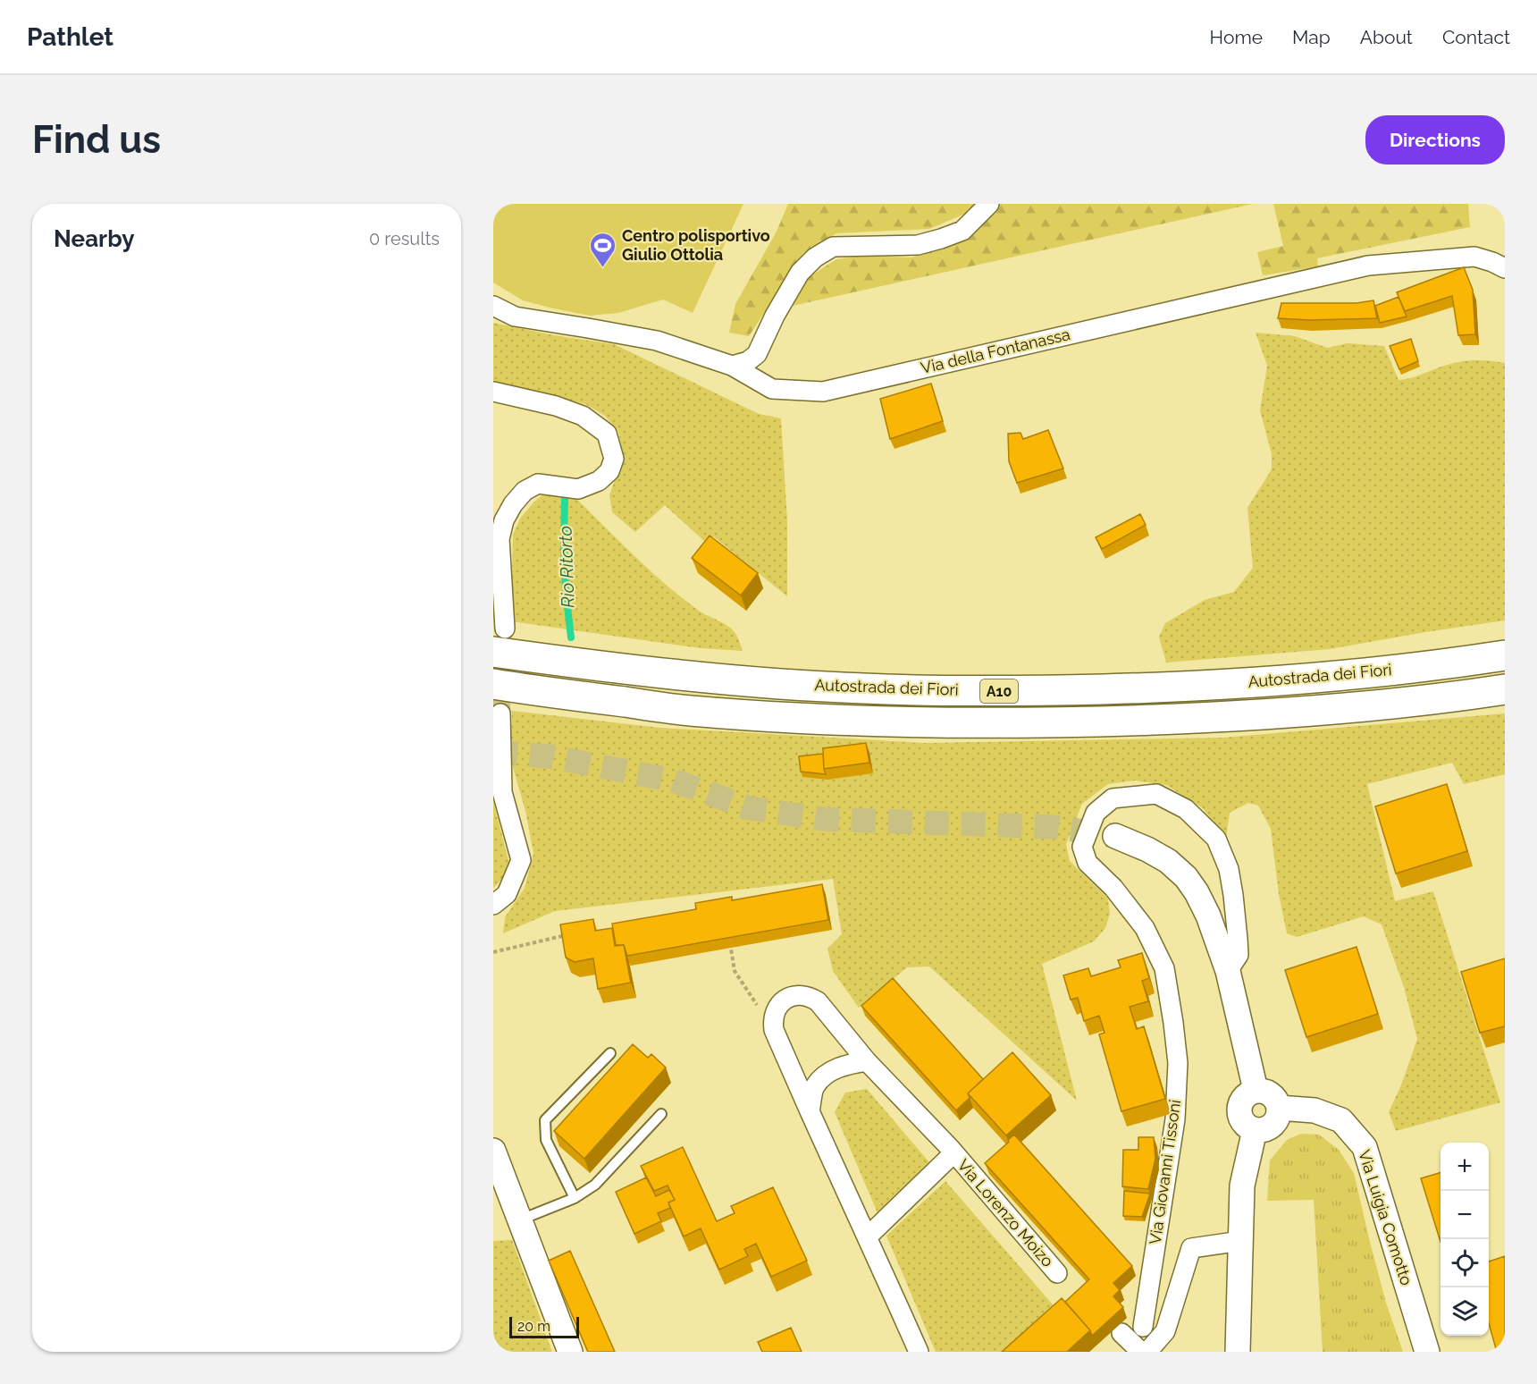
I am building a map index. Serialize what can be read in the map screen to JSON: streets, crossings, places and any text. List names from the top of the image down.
{
  "streets": {
    "highway": ["Autostrada dei Fiori", "A10"],
    "street": [
      "Via della Fontanassa",
      "Via Giovanni Tissoni",
      "Via Lorenzo Moizo",
      "Via Luigia Comotto"
    ]
  },
  "water": ["Rio Ritorto"],
  "places": {
    "sports": ["Centro polisportivo Giulio Ottolia"]
  },
  "scale_bar": "20 m",
  "page": {
    "header": "Pathlet",
    "nav": [
      "Home",
      "Map",
      "About",
      "Contact"
    ],
    "buttons": "Directions",
    "title": "Find us",
    "heading": ["Nearby", "0 results"],
    "map_buttons": ["+", "−"],
    "scale": "20 m"
  }
}
